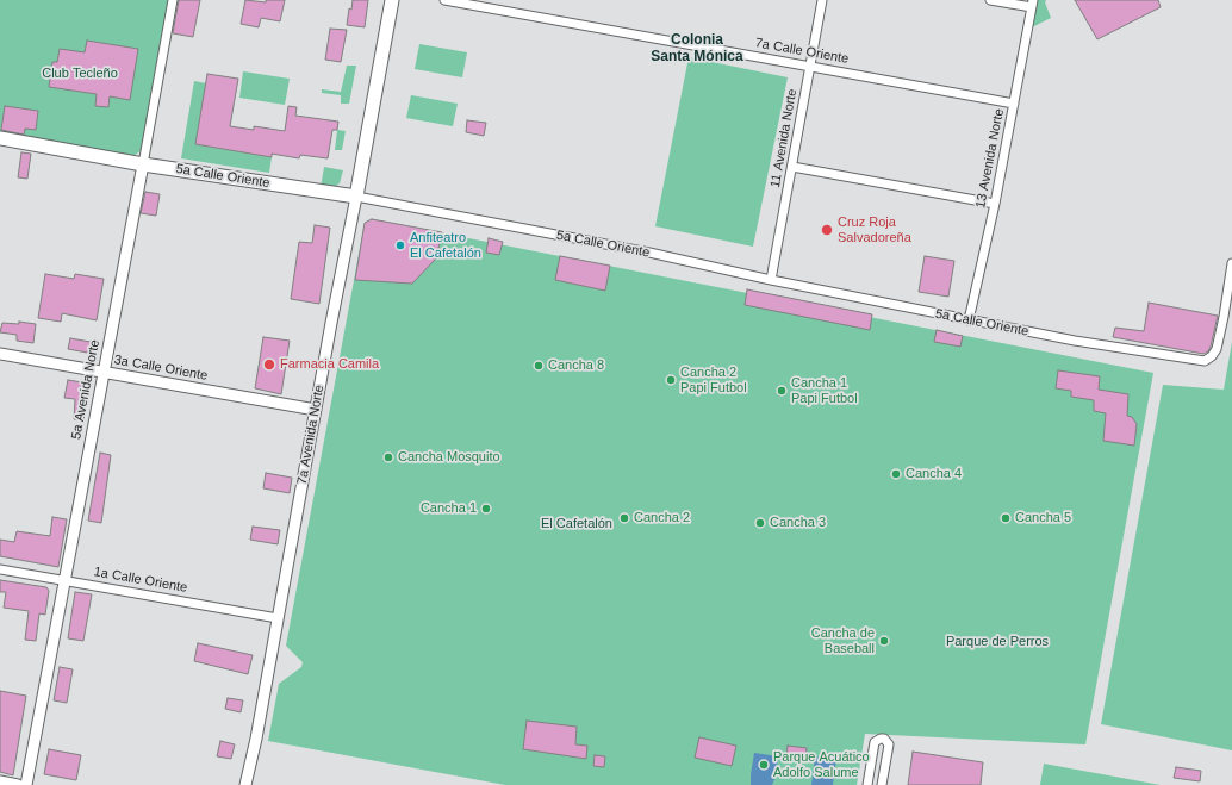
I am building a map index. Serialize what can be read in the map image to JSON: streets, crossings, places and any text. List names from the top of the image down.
{
  "streets": {
    "main road": ["5a Calle Oriente", "7a Avenida Norte"],
    "street": [
      "7a Calle Oriente",
      "11 Avenida Norte",
      "13 Avenida Norte",
      "3a Calle Oriente",
      "5a Avenida Norte",
      "1a Calle Oriente"
    ]
  },
  "crossings": [
    ["7a Calle Oriente", "11 Avenida Norte"],
    ["7a Calle Oriente", "13 Avenida Norte"],
    ["11 Avenida Norte", "5a Calle Oriente"],
    ["13 Avenida Norte", "5a Calle Oriente"],
    ["5a Calle Oriente", "5a Avenida Norte"],
    ["5a Calle Oriente", "7a Avenida Norte"],
    ["3a Calle Oriente", "5a Avenida Norte"],
    ["3a Calle Oriente", "7a Avenida Norte"],
    ["5a Avenida Norte", "1a Calle Oriente"],
    ["7a Avenida Norte", "1a Calle Oriente"]
  ],
  "districts": ["Colonia Santa Mónica"],
  "parks": ["Club Tecleño", "El Cafetalón", "Parque de Perros"],
  "places": [
    "Cruz Roja Salvadoreña",
    "Anfiteatro El Cafetalón",
    "Farmacia Camila",
    "Cancha 8",
    "Cancha 2 Papi Futbol",
    "Cancha 1 Papi Futbol",
    "Cancha Mosquito",
    "Cancha 4",
    "Cancha 1",
    "Cancha 2",
    "Cancha 5",
    "Cancha 3",
    "Cancha de Baseball",
    "Parque Acuático Adolfo Salume"
  ]
}
